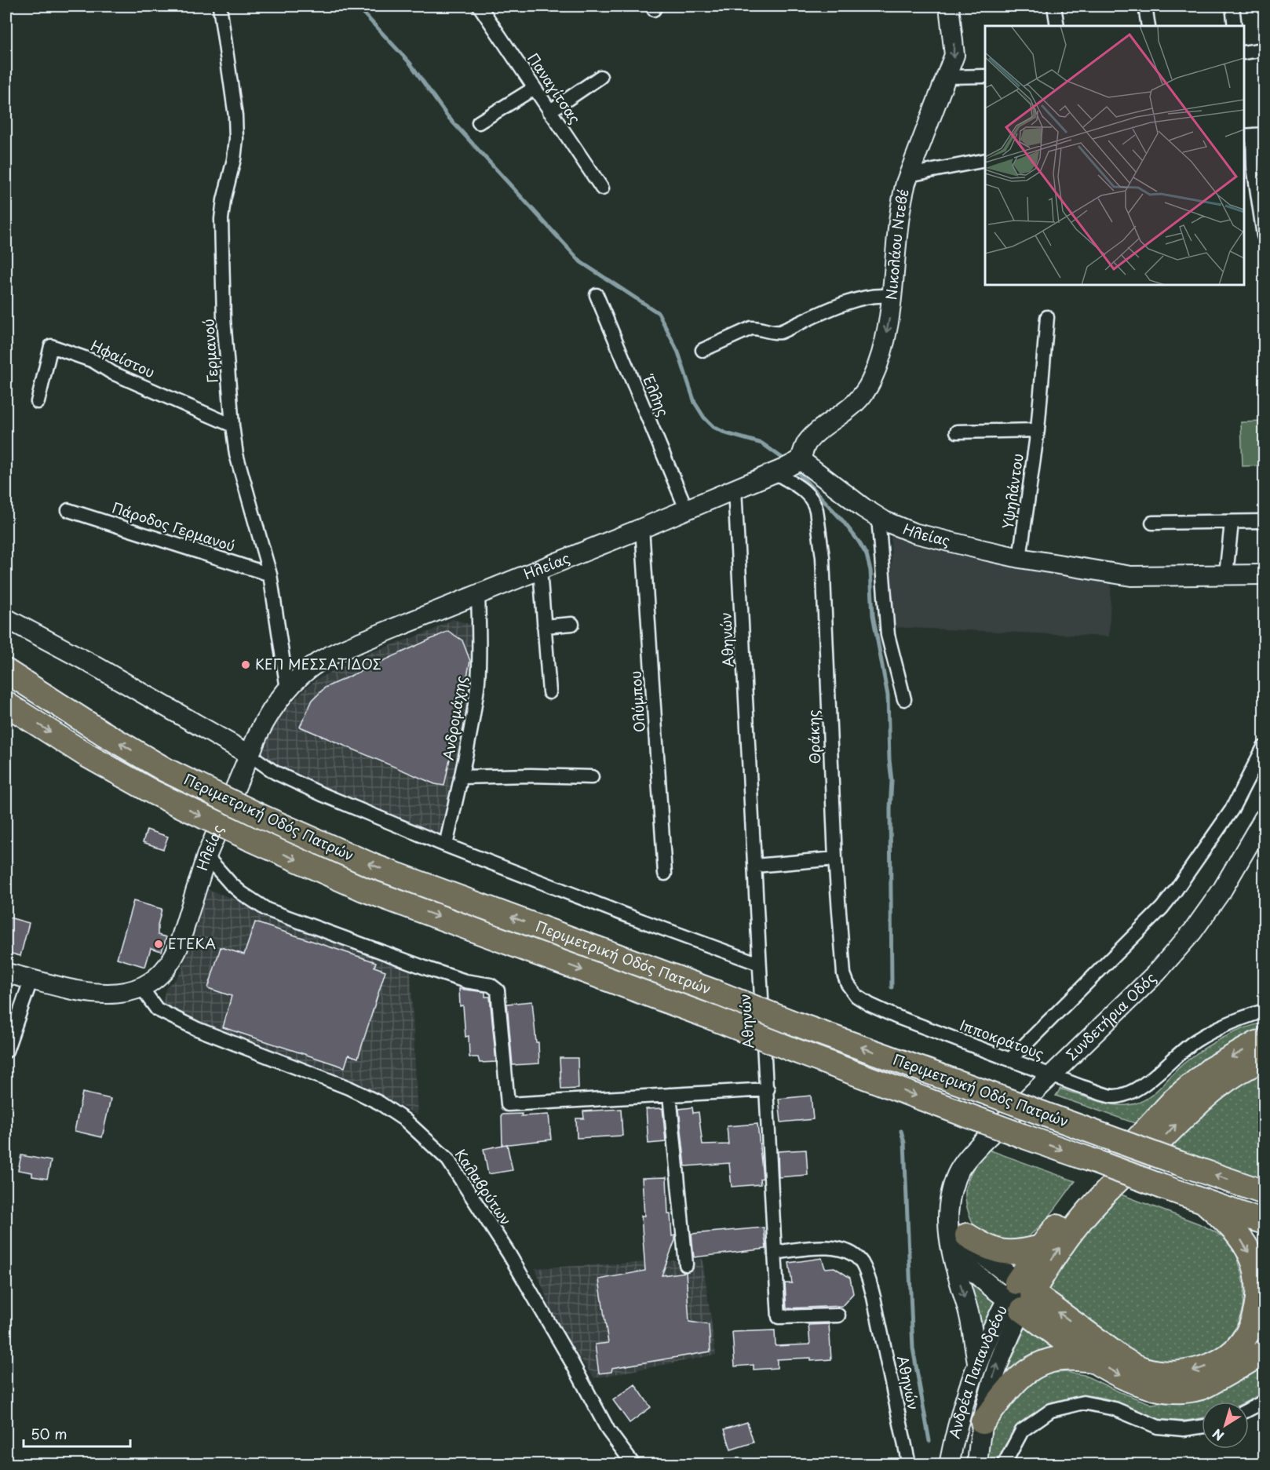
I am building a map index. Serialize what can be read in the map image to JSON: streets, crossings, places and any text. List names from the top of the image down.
{
  "streets": {
    "highway": ["Περιμετρική Οδός Πατρών"],
    "main road": [
      "Νικολάου Ντεβέ",
      "Ηλείας",
      "Συνδετήρια Οδός",
      "Ανδρέα Παπανδρέου"
    ],
    "street": [
      "Παναγίτσας",
      "Γερμανού",
      "Ηφαίστου",
      "Έλλης",
      "Υψηλάντου",
      "Πάροδος Γερμανού",
      "Αθηνών",
      "Ολύμπου",
      "Ανδρομάχης",
      "Θράκης",
      "Ιπποκράτους",
      "Καλαβρύτων"
    ]
  },
  "crossings": [
    ["Νικολάου Ντεβέ", "Ηλείας"],
    ["Νικολάου Ντεβέ", "Θράκης"],
    ["Γερμανού", "Ηφαίστου"],
    ["Γερμανού", "Πάροδος Γερμανού"],
    ["Γερμανού", "Ηλείας"],
    ["Έλλης", "Ηλείας"],
    ["Υψηλάντου", "Ηλείας"],
    ["Ηλείας", "Αθηνών"],
    ["Ηλείας", "Ολύμπου"],
    ["Ηλείας", "Ανδρομάχης"],
    ["Ηλείας", "Θράκης"],
    ["Ηλείας", "Καλαβρύτων"],
    ["Θράκης", "Ιπποκράτους"],
    ["Συνδετήρια Οδός", "Ιπποκράτους"],
    ["Συνδετήρια Οδός", "Ανδρέα Παπανδρέου"]
  ],
  "one_way": ["Νικολάου Ντεβέ"],
  "places": ["ΚΕΠ ΜΕΣΣΑΤΙΔΟΣ", "ΕΤΕΚΑ"],
  "scale_bar": "50 m",
  "north": "bottom left"
}
